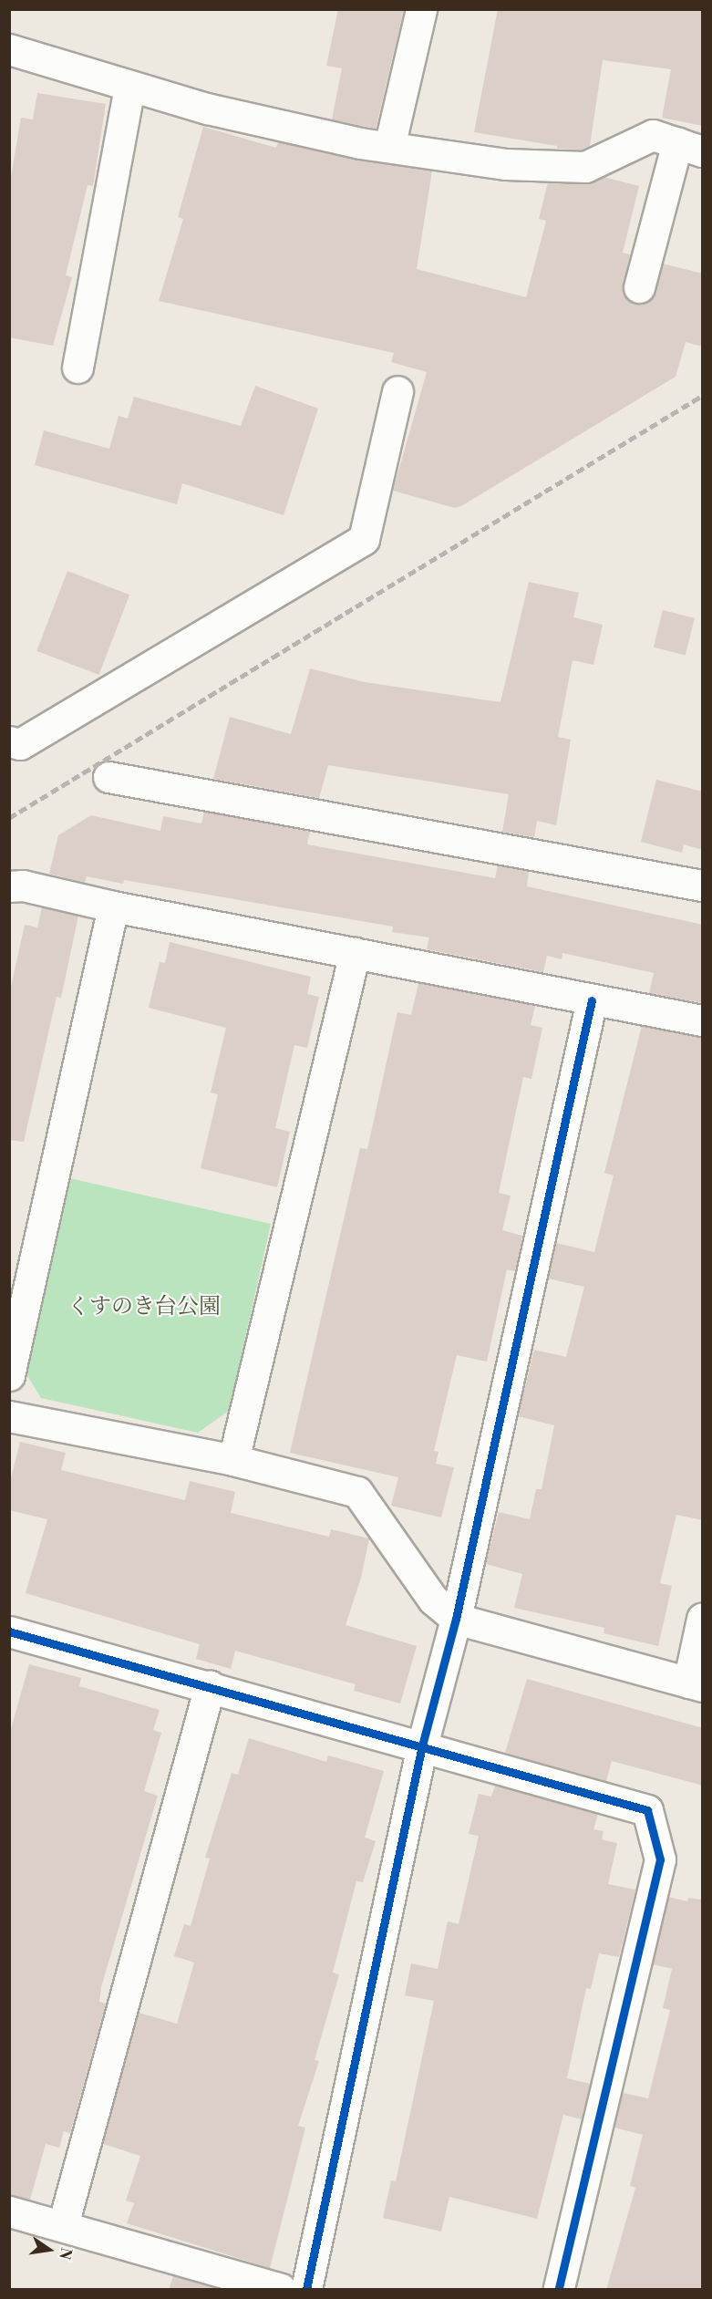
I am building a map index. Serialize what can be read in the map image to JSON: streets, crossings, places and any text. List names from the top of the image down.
{
  "parks": ["くすのき台公園"],
  "north": "right"
}
